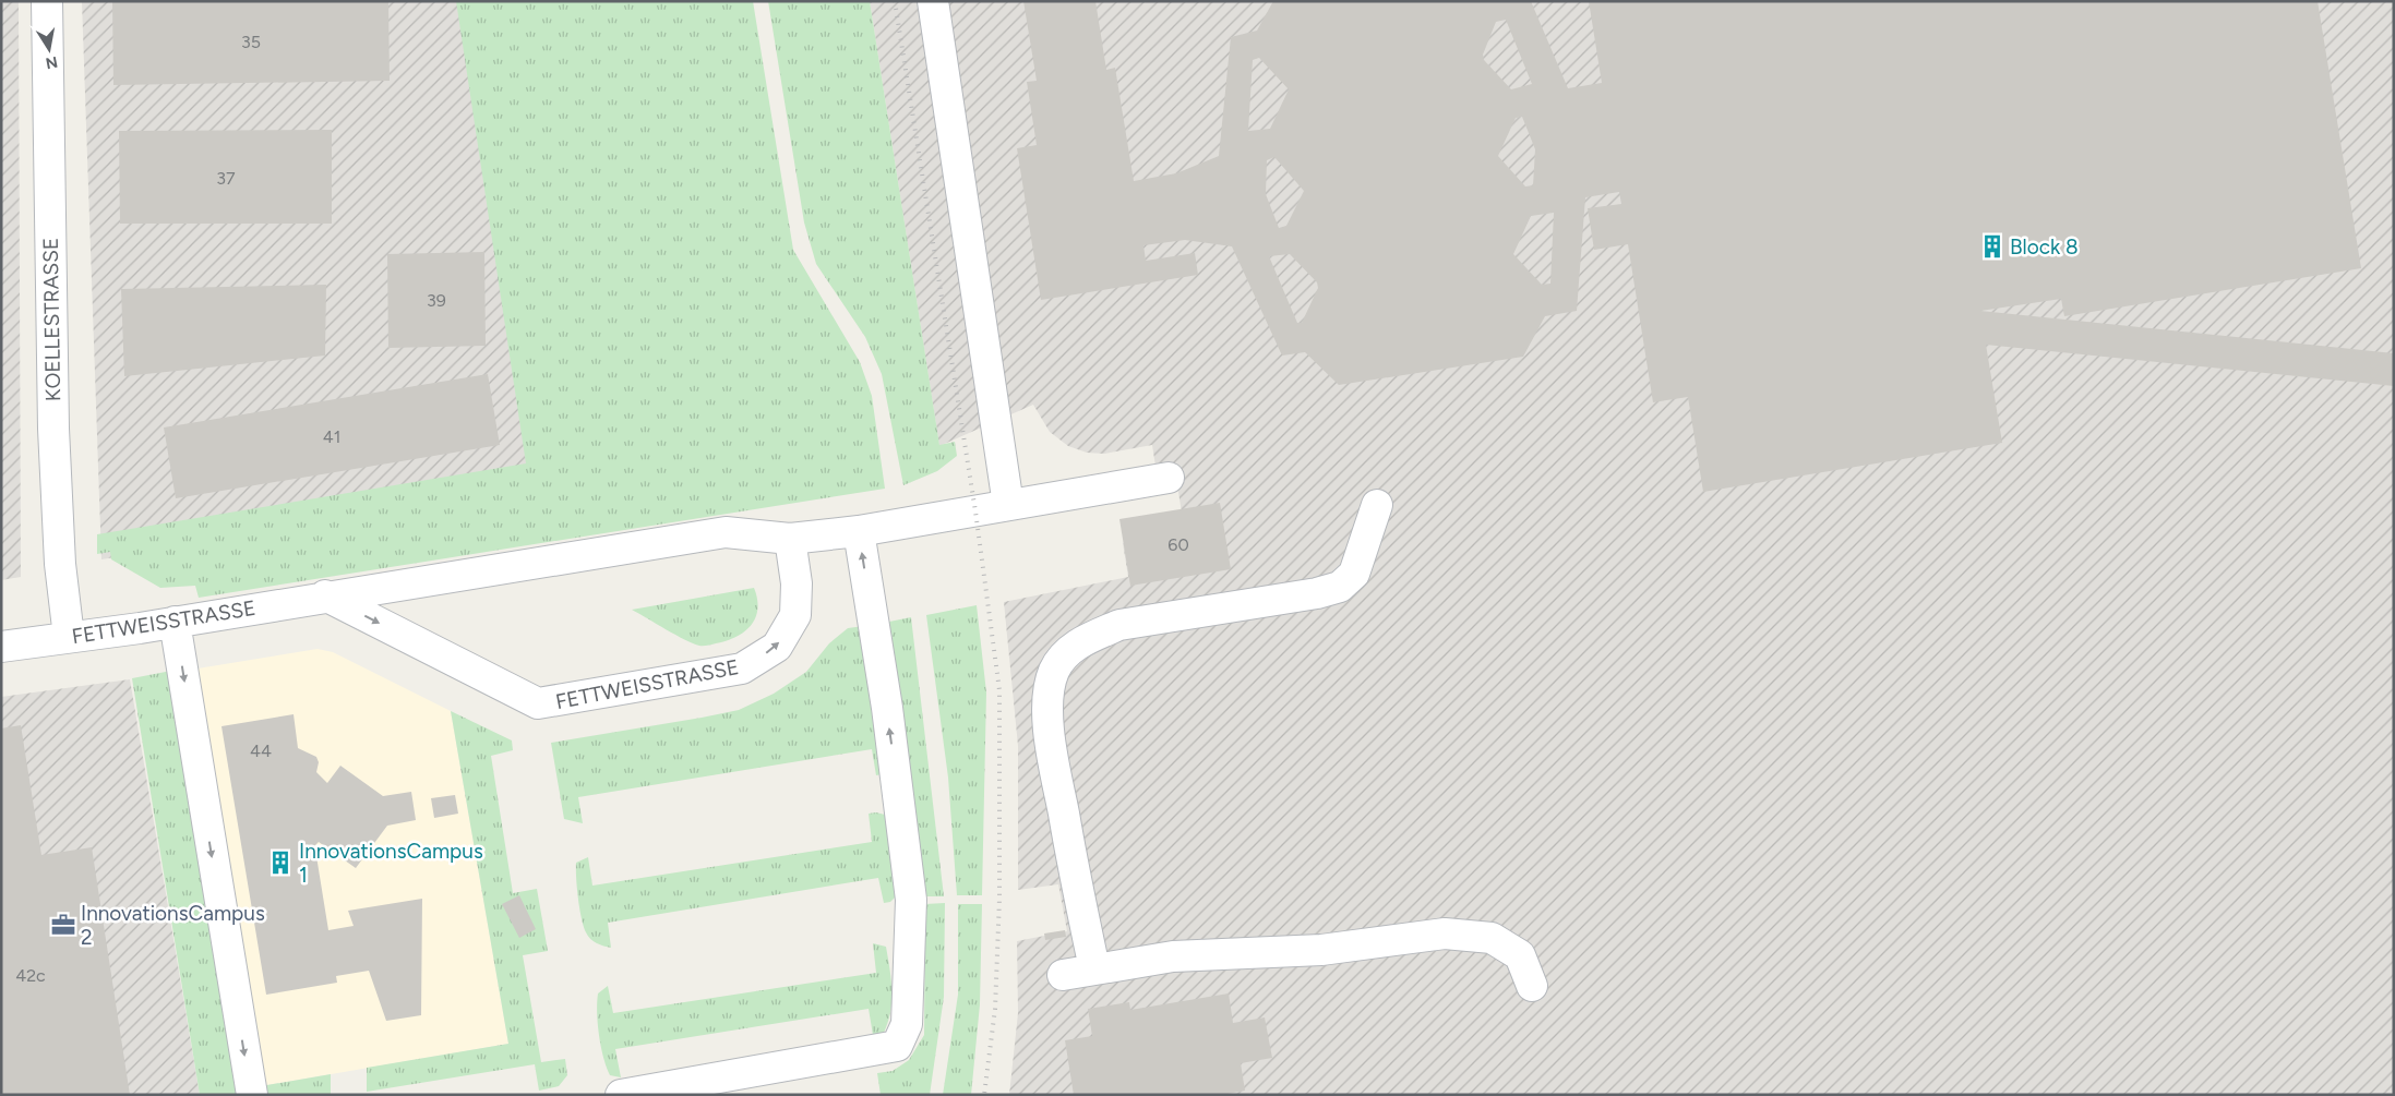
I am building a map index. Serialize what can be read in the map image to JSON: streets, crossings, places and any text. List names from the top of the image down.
{
  "streets": {
    "street": ["KOELLESTRASSE", "FETTWEISSTRASSE"]
  },
  "crossings": [
    ["KOELLESTRASSE", "FETTWEISSTRASSE"]
  ],
  "places": {
    "building": ["Block 8", "InnovationsCampus 1"],
    "office": ["InnovationsCampus 2"]
  },
  "house_numbers": [
    "35",
    "37",
    "39",
    "41",
    "60",
    "44",
    "42c"
  ],
  "north": "bottom"
}
